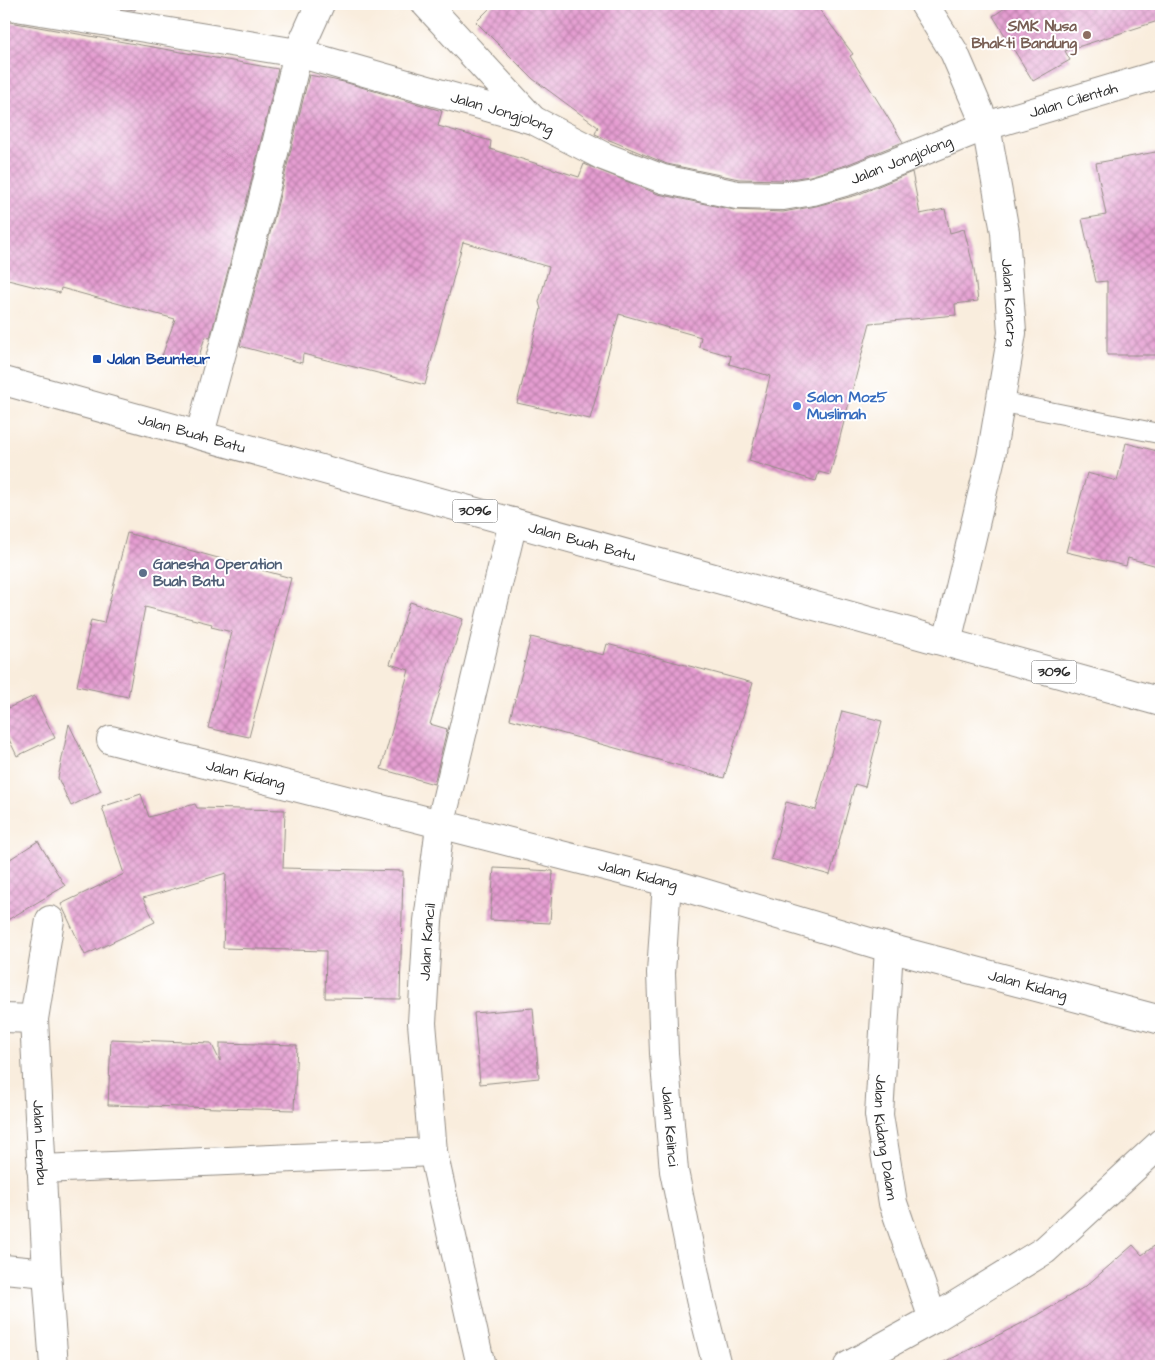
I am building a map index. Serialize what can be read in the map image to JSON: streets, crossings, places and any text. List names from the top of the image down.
{
  "streets": {
    "street": [
      "Jalan Cilentah",
      "Jalan Jongjolong",
      "Jalan Kancra",
      "Jalan Buah Batu",
      "3096",
      "Jalan Kidang",
      "Jalan Kancil",
      "Jalan Kelinci",
      "Jalan Kidang Dalam",
      "Jalan Lembu"
    ]
  },
  "crossings": [
    ["Jalan Cilentah", "Jalan Jongjolong"],
    ["Jalan Cilentah", "Jalan Kancra"],
    ["Jalan Jongjolong", "Jalan Kancra"],
    ["Jalan Kancra", "Jalan Buah Batu"],
    ["Jalan Buah Batu", "Jalan Kancil"],
    ["Jalan Kidang", "Jalan Kancil"],
    ["Jalan Kidang", "Jalan Kelinci"],
    ["Jalan Kidang", "Jalan Kidang Dalam"]
  ],
  "places": {
    "other": ["SMK Nusa Bhakti Bandung", "Salon Moz5 Muslimah", "Ganesha Operation Buah Batu"],
    "transit": ["Jalan Beunteur"]
  }
}
